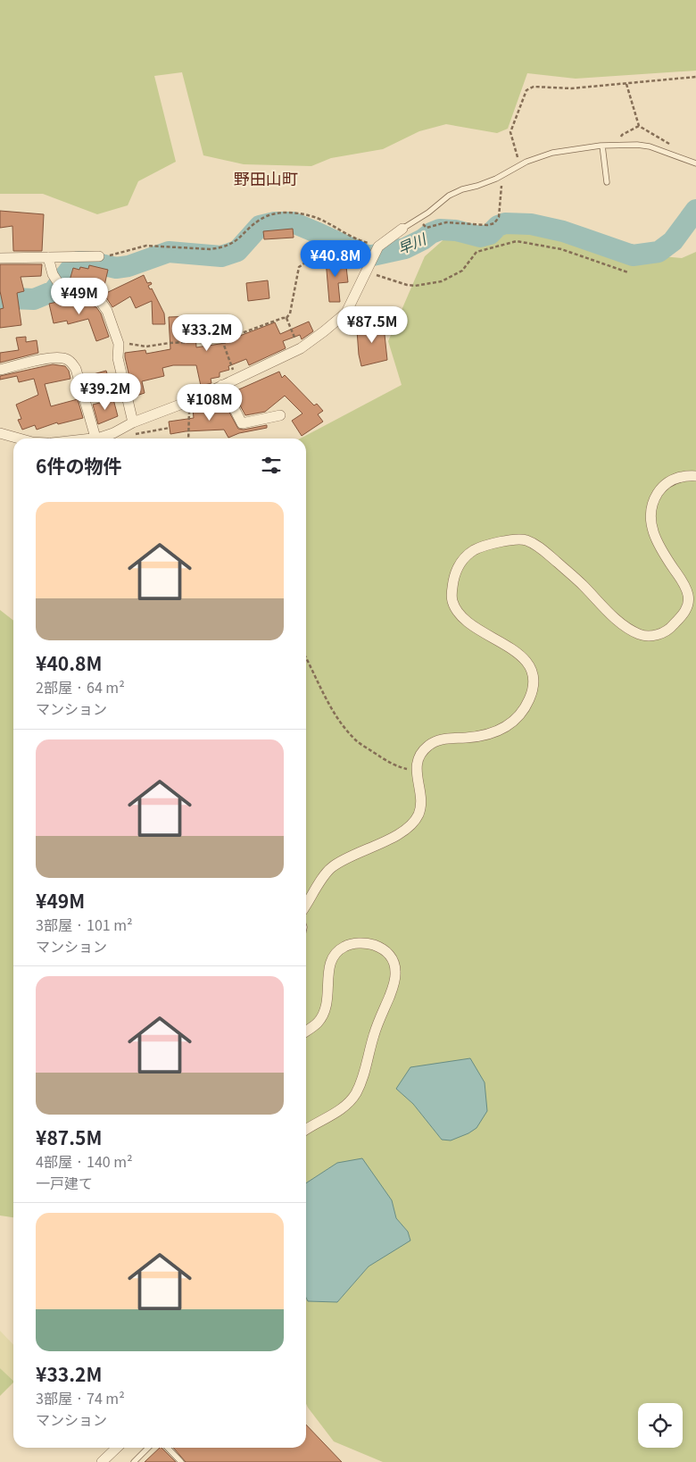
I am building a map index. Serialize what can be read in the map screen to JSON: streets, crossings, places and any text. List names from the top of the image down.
{
  "districts": ["野田山町"],
  "water": ["早川"],
  "page": {
    "price": [
      "¥40.8M",
      "¥49M",
      "¥87.5M",
      "¥33.2M",
      "¥39.2M",
      "¥108M"
    ],
    "heading": "6件の物件",
    "list": [
      {
        "name": "¥40.8M",
        "note": "2部屋 · 64 m² · マンション"
      },
      {
        "name": "¥49M",
        "note": "3部屋 · 101 m² · マンション"
      },
      {
        "name": "¥87.5M",
        "note": "4部屋 · 140 m² · 一戸建て"
      },
      {
        "name": "¥33.2M",
        "note": "3部屋 · 74 m² · マンション"
      }
    ]
  }
}
